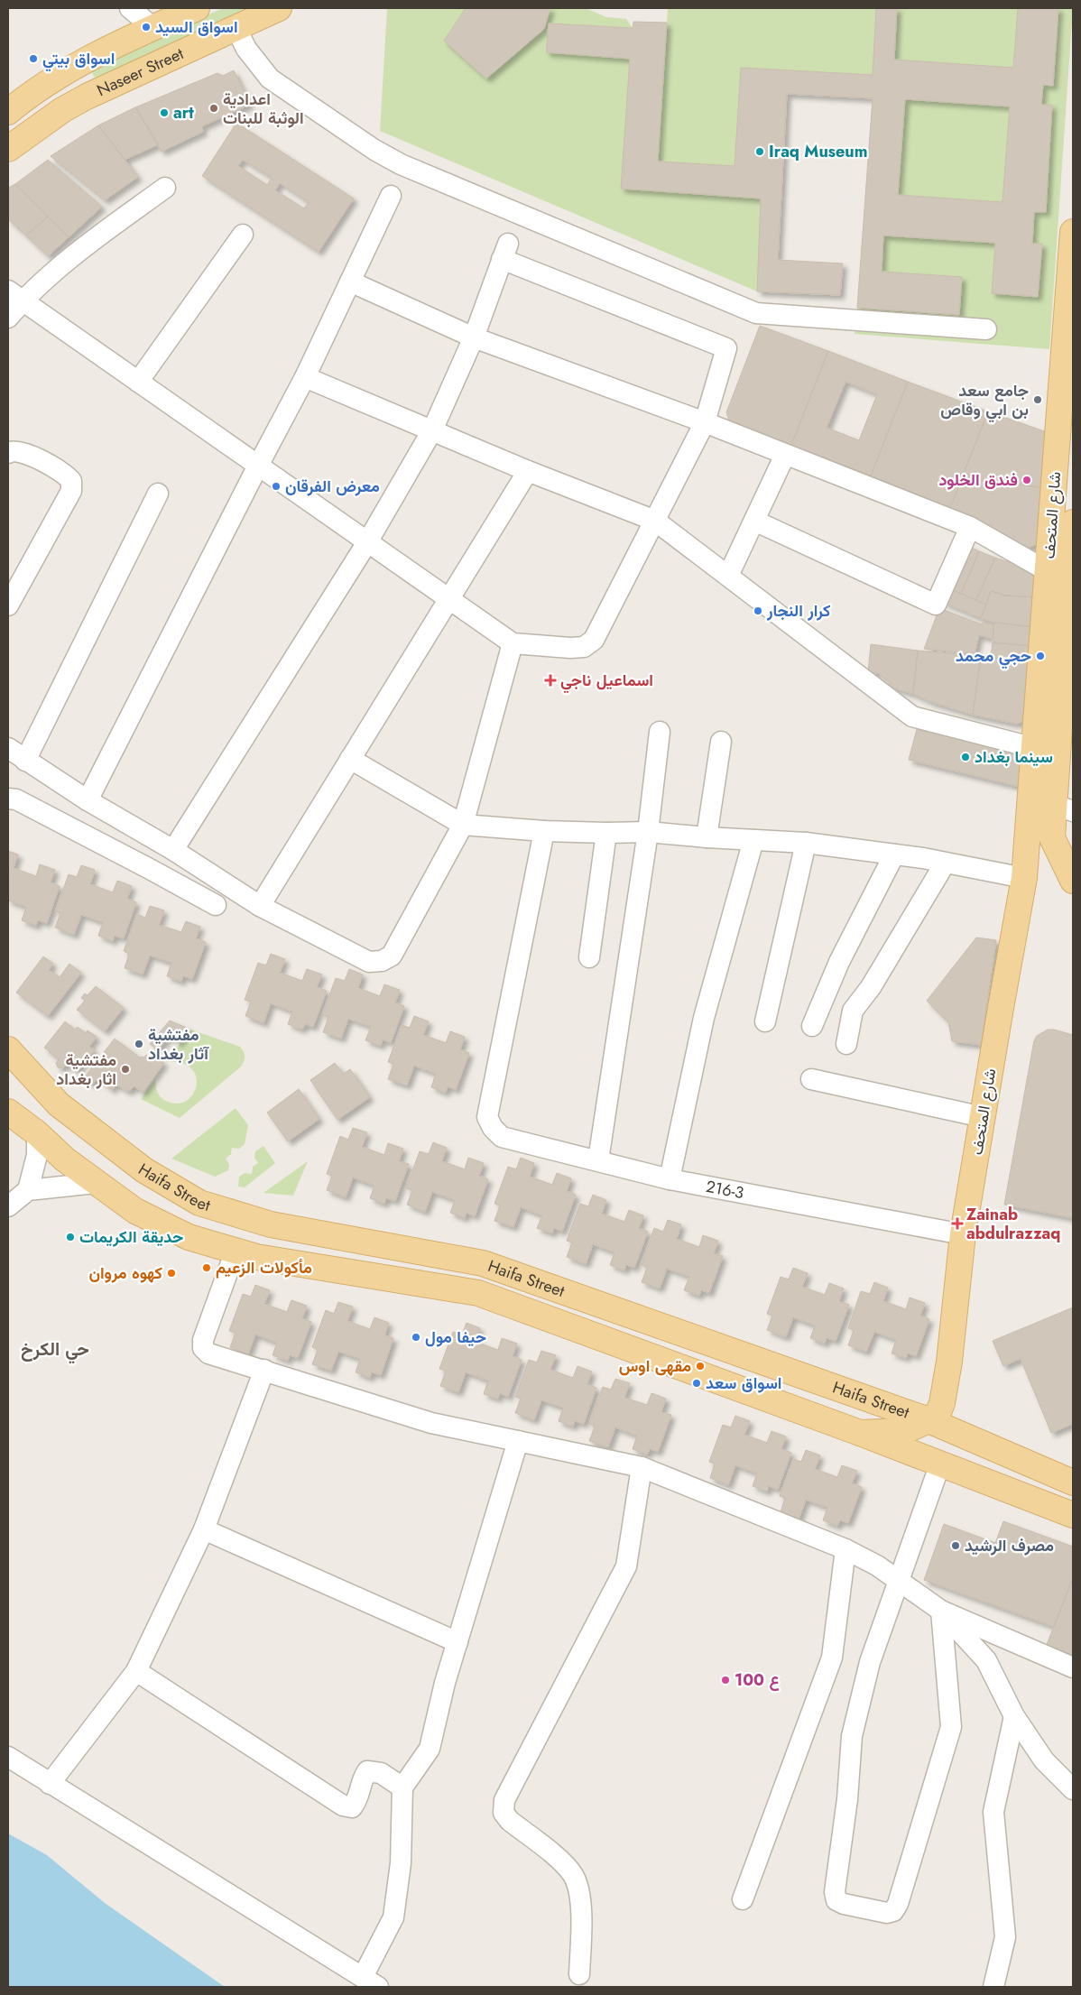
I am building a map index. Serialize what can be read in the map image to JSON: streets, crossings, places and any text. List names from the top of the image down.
{
  "streets": {
    "main road": ["Naseer Street", "شارع المتحف", "Haifa Street"],
    "street": ["216-3"]
  },
  "crossings": [
    ["شارع المتحف", "Haifa Street"],
    ["شارع المتحف", "216-3"]
  ],
  "districts": ["حي الكرخ"],
  "places": {
    "other": [
      "اسواق السيد",
      "اسواق بيتي",
      "اعدادية الوثبة للبنات",
      "art",
      "Iraq Museum",
      "جامع سعد بن ابي وقاص",
      "فندق الخلود",
      "معرض الفرقان",
      "كرار النجار",
      "حجي محمد",
      "سينما بغداد",
      "مفتشية آثار بغداد",
      "مفتشية اثار بغداد",
      "حديقة الكريمات",
      "مأكولات الزعيم",
      "كهوه مروان",
      "حيفا مول",
      "مقهى اوس",
      "اسواق سعد",
      "مصرف الرشيد",
      "100 ع"
    ],
    "health": ["اسماعيل ناجي", "Zainab abdulrazzaq"]
  }
}
